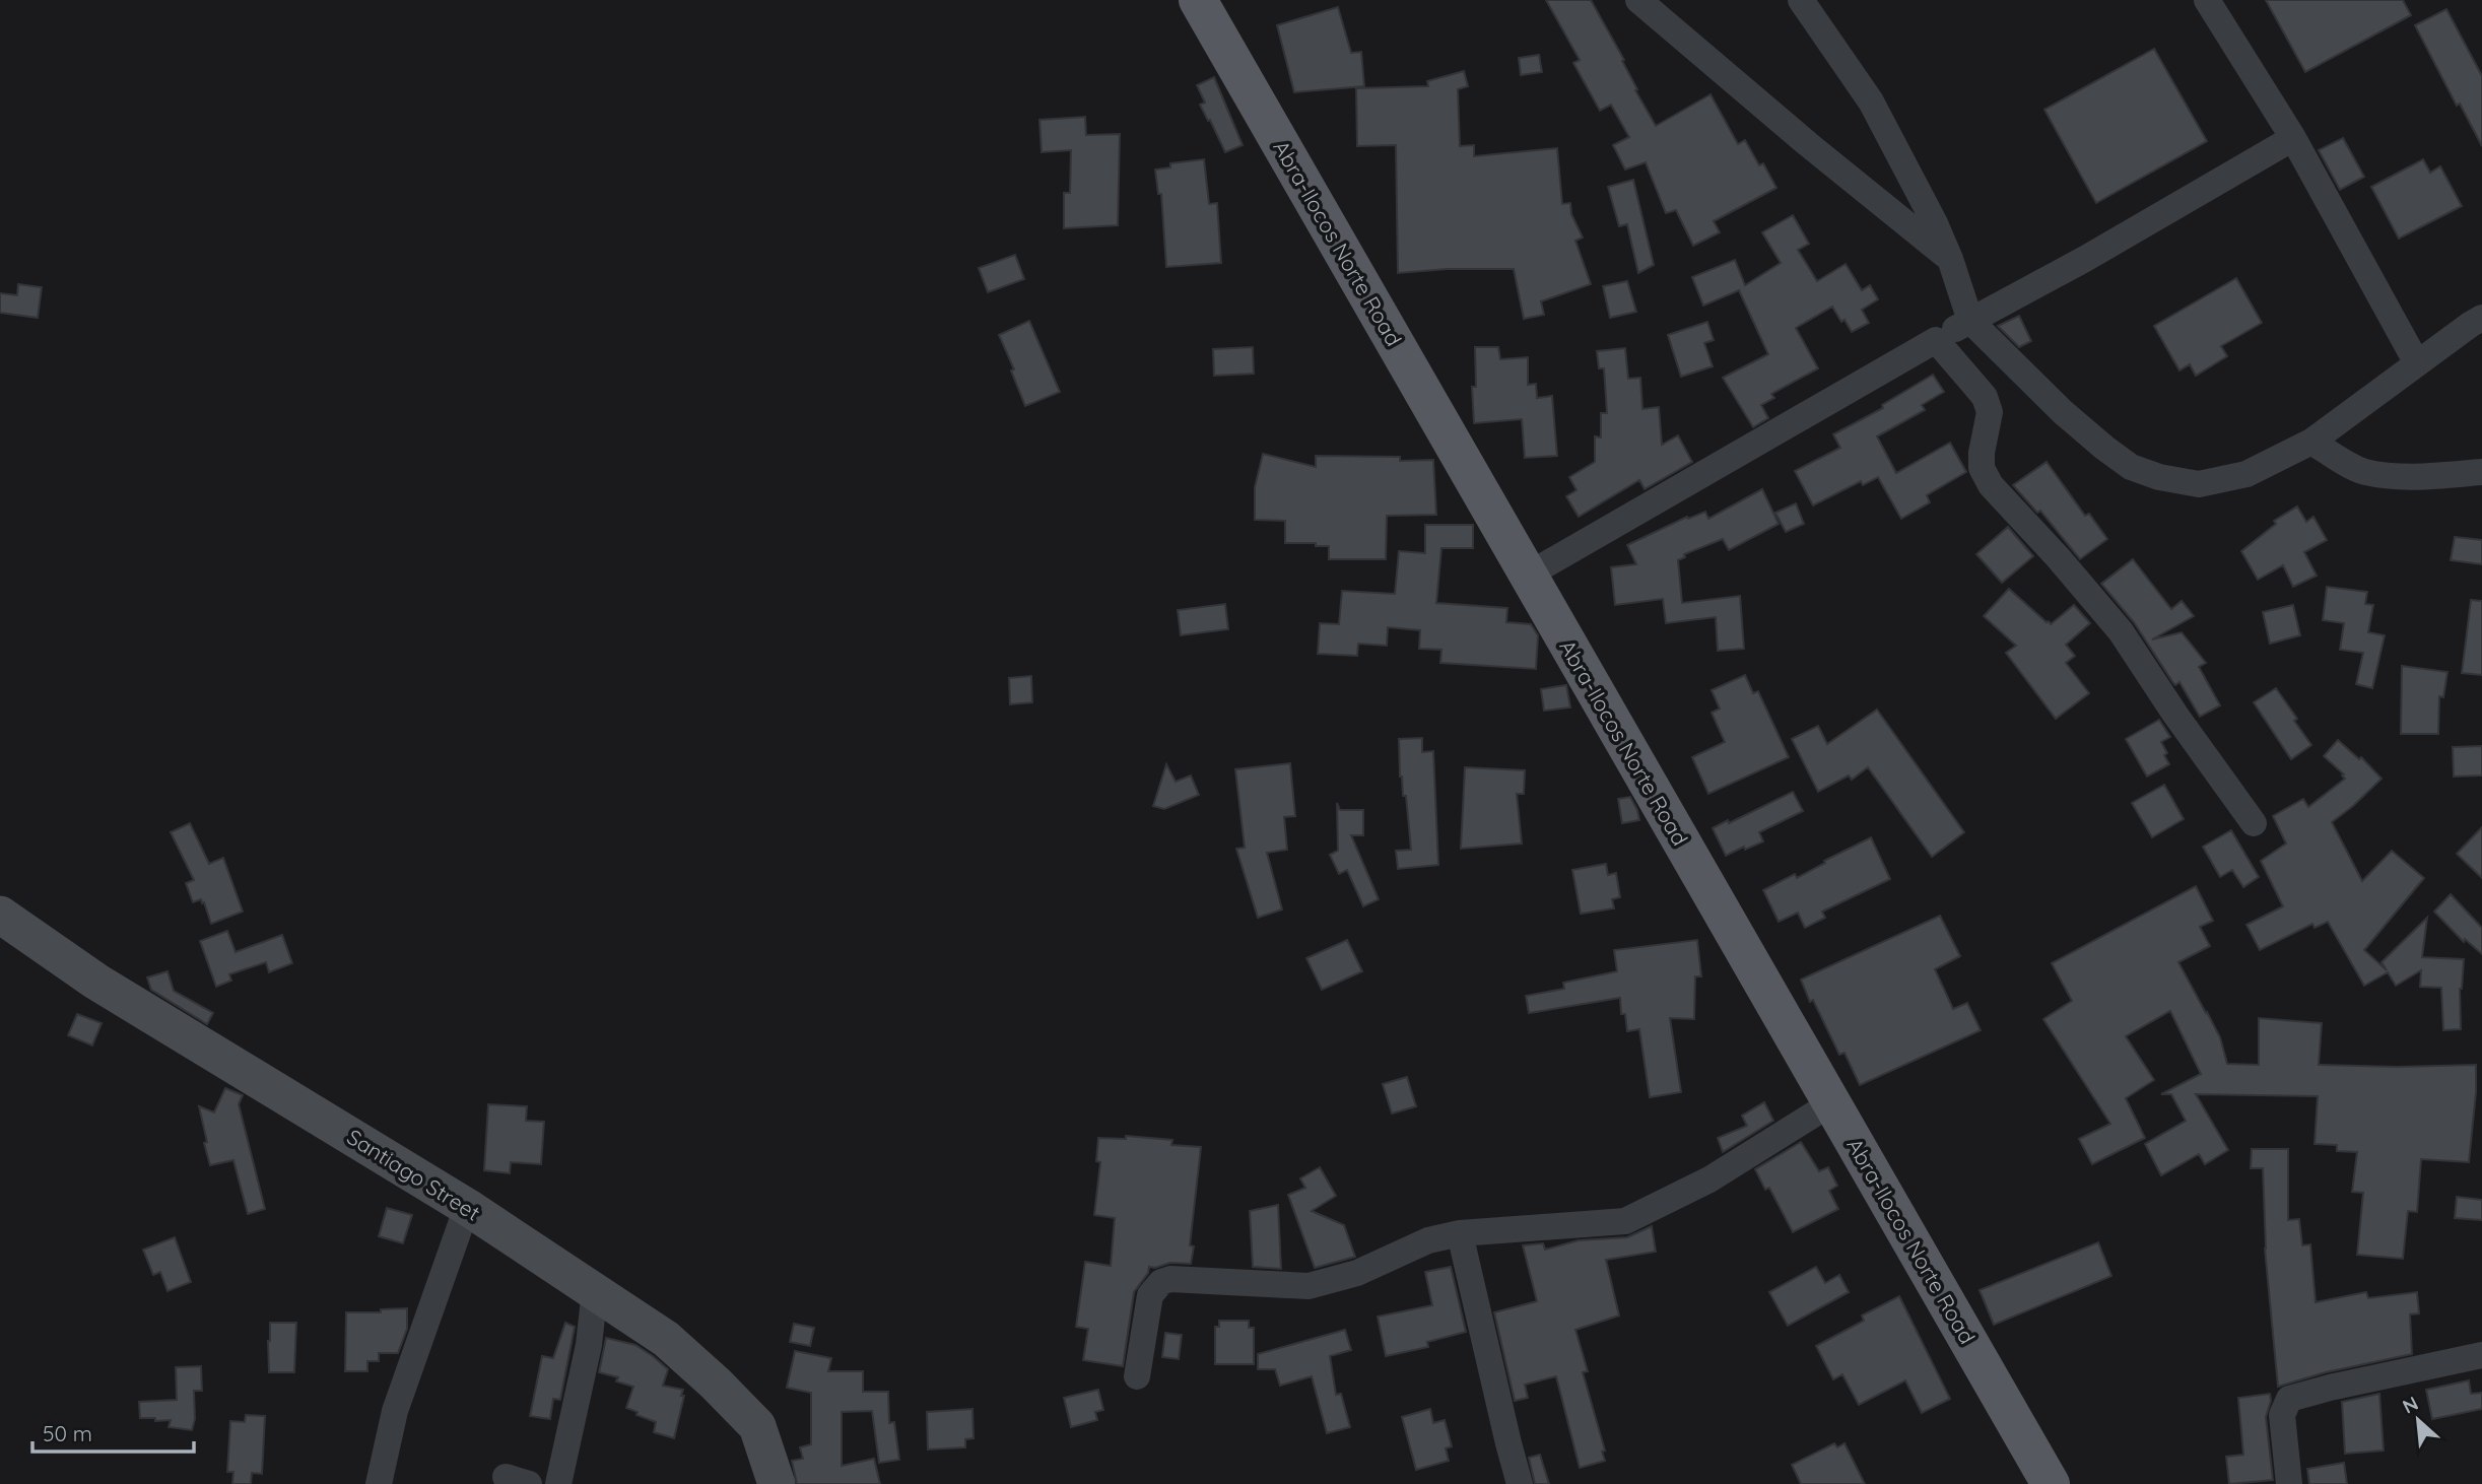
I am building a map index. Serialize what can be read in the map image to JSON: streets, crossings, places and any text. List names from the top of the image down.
{
  "streets": {
    "main road": ["Abra-Ilocos Norte Road"],
    "street": ["Santiago Street"]
  },
  "scale_bar": "50 m",
  "north": "top left"
}
